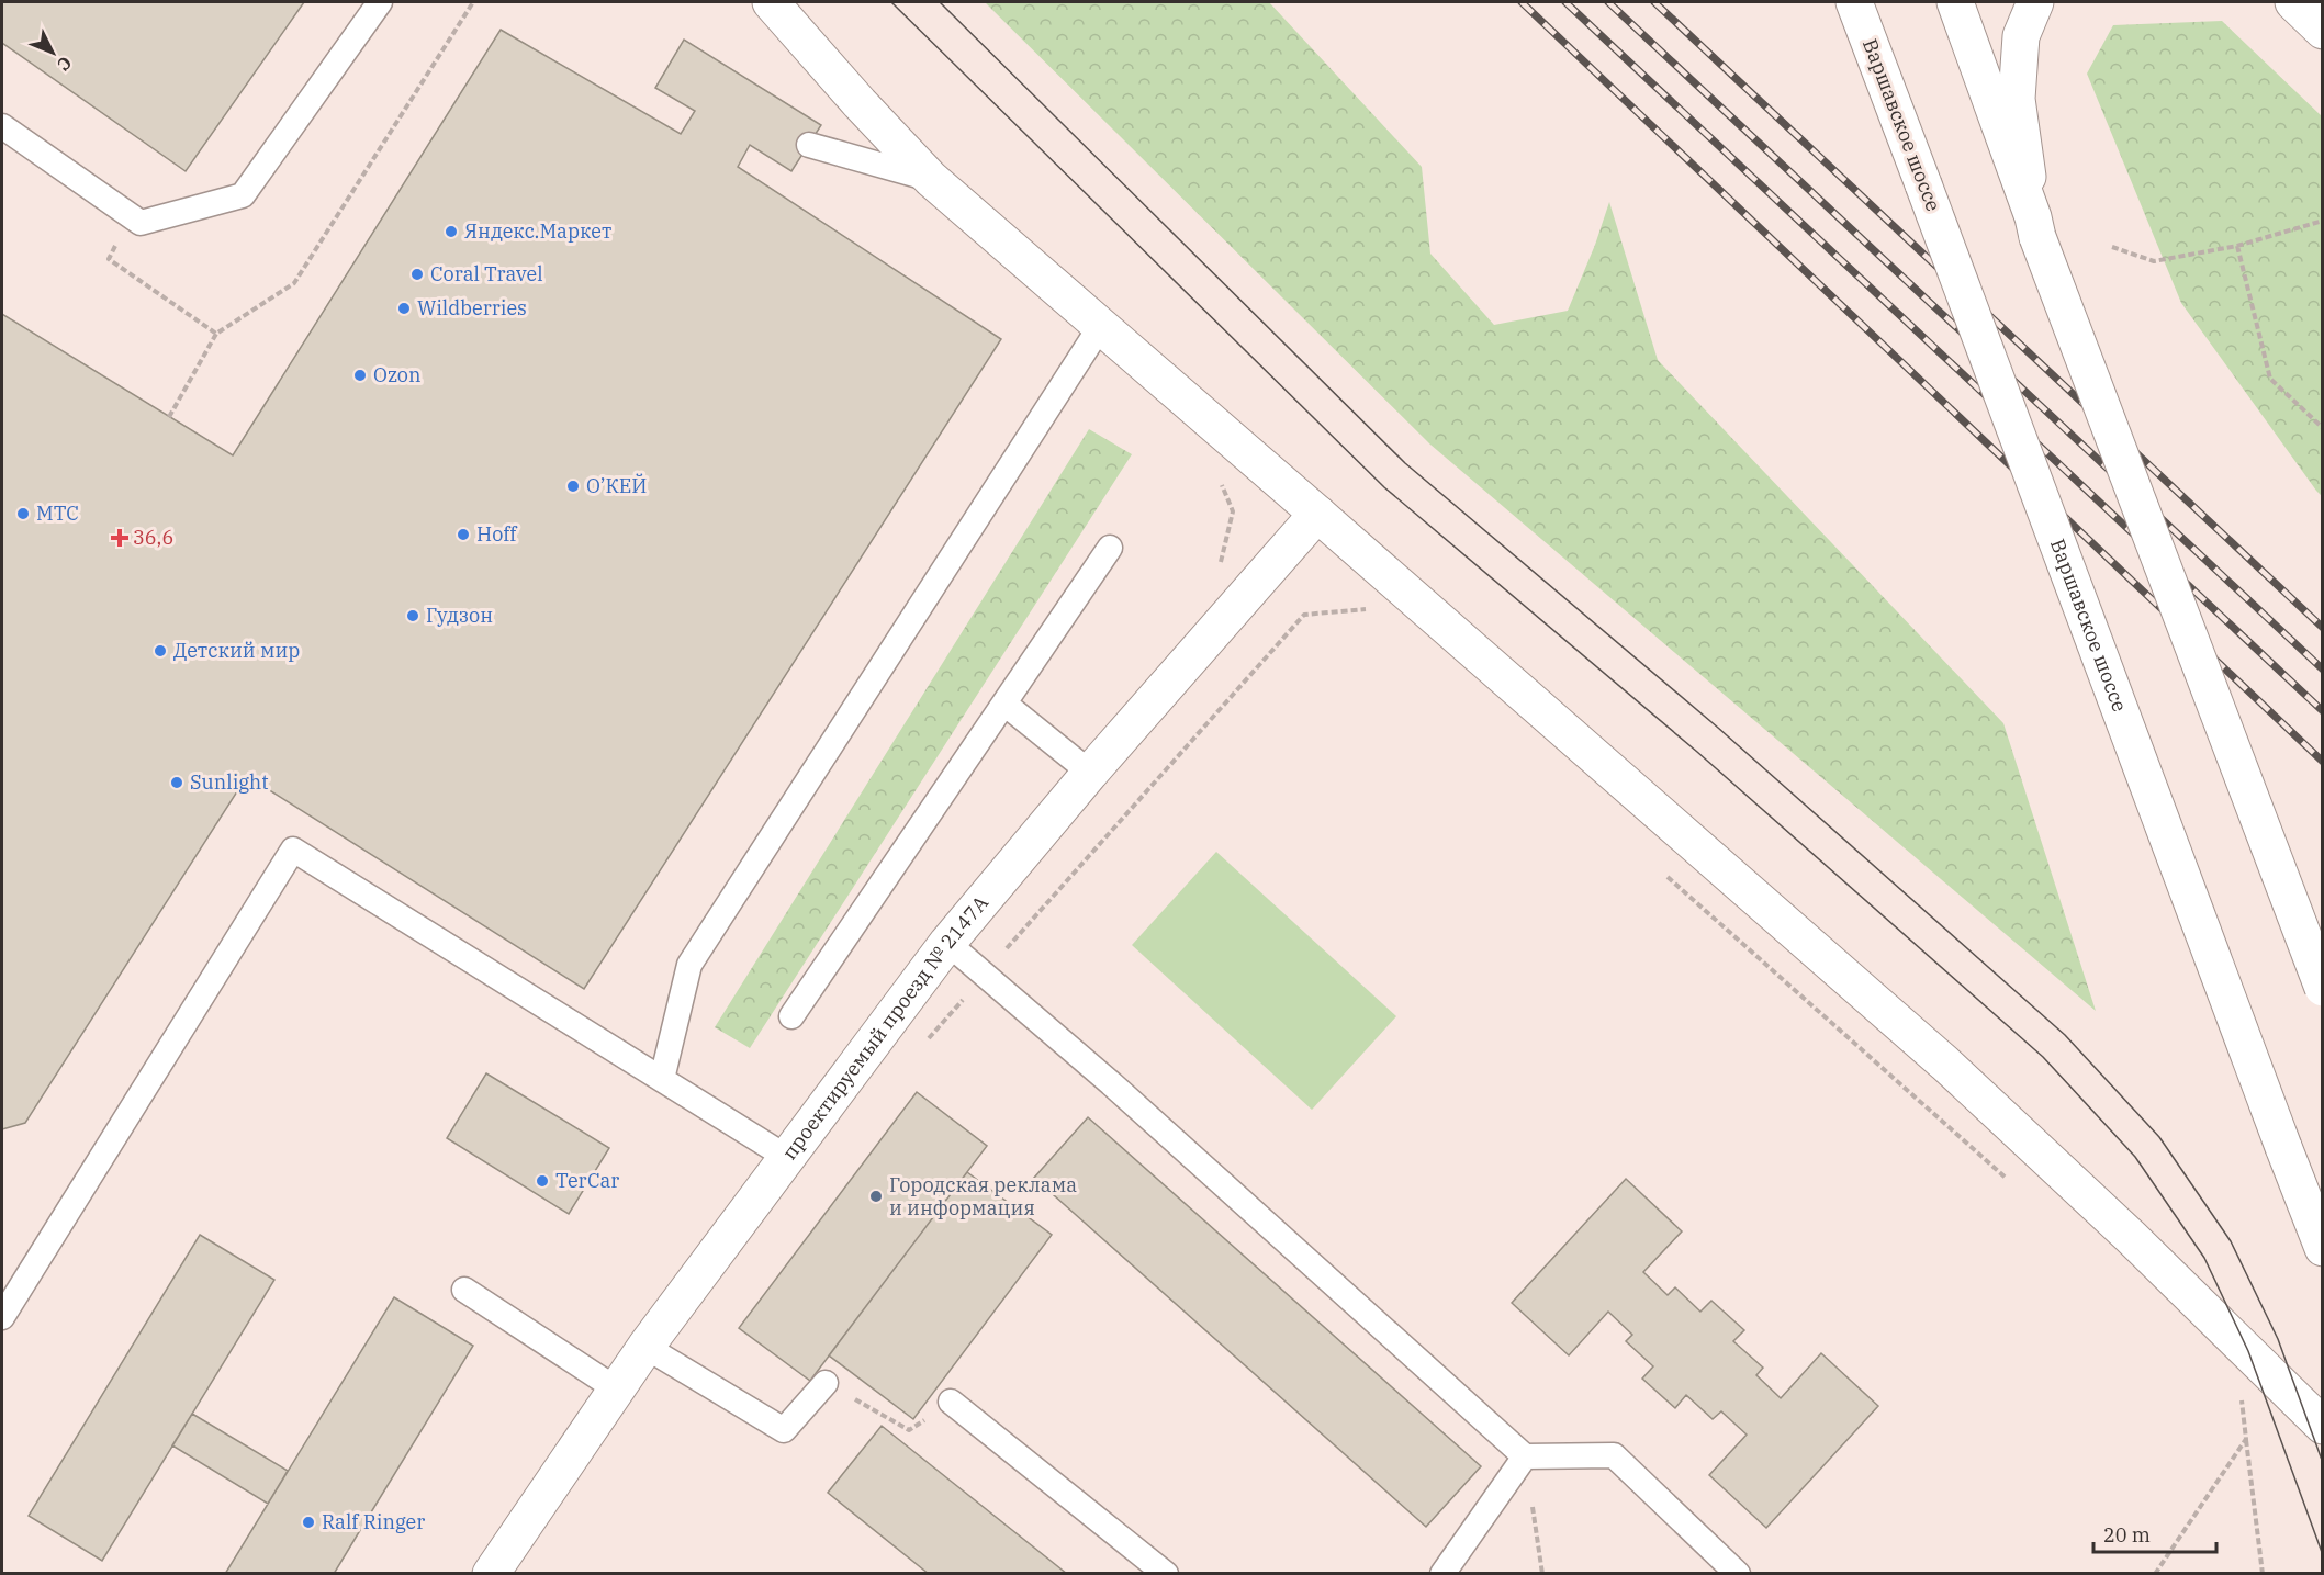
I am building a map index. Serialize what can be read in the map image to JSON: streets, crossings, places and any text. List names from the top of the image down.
{
  "streets": {
    "main road": ["Варшавское шоссе", "проектируемый проезд № 2147А"]
  },
  "places": {
    "other": [
      "Яндекс.Маркет",
      "Coral Travel",
      "Wildberries",
      "Ozon",
      "О’КЕЙ",
      "МТС",
      "Hoff",
      "Гудзон",
      "Детский мир",
      "Sunlight",
      "TerCar",
      "Городская реклама и информация",
      "Ralf Ringer"
    ],
    "health": ["36,6"]
  },
  "scale_bar": "20 m",
  "north": "bottom right"
}
